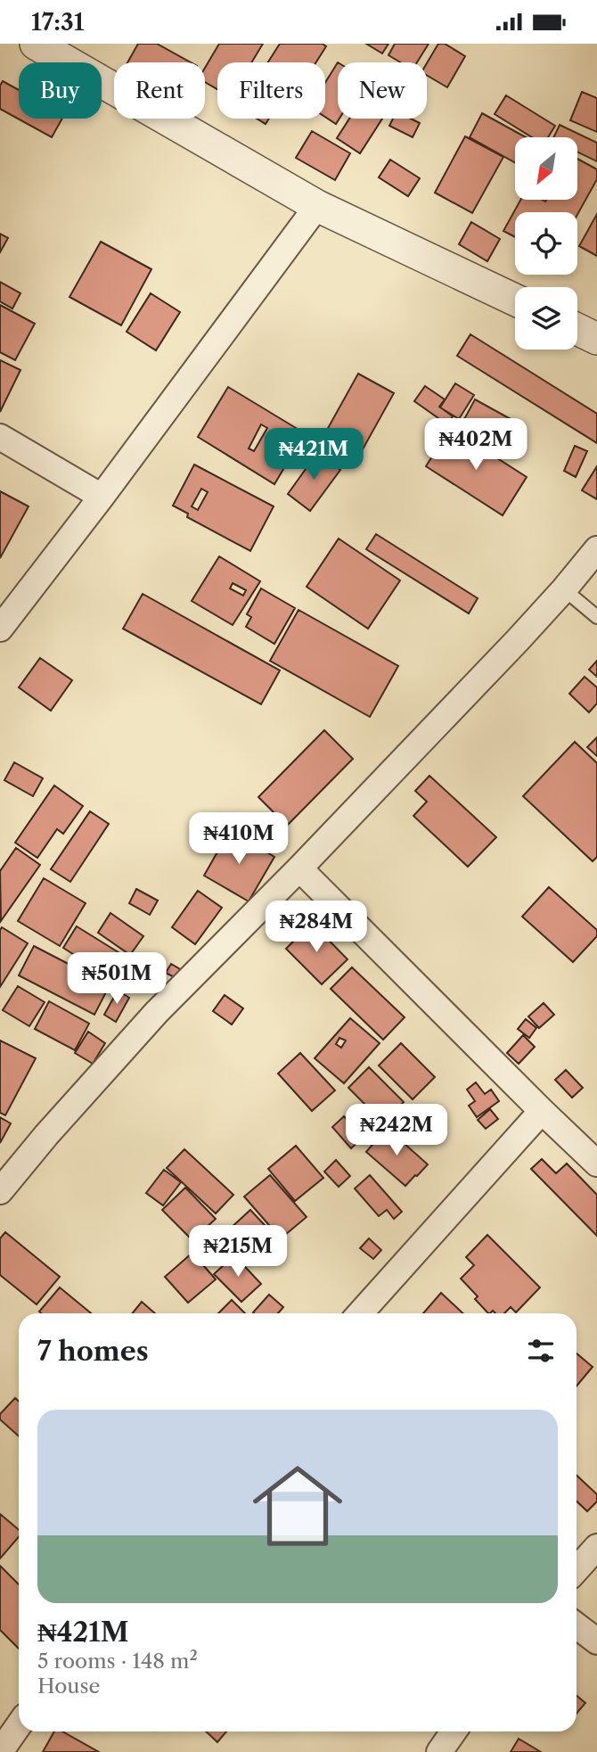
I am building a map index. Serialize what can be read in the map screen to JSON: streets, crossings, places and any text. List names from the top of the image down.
{
  "north": "bottom left",
  "page": {
    "status": "17:31",
    "chip": [
      "Buy",
      "Rent",
      "Filters",
      "New"
    ],
    "price": [
      "₦402M",
      "₦421M",
      "₦410M",
      "₦284M",
      "₦501M",
      "₦242M",
      "₦215M"
    ],
    "heading": "7 homes",
    "list": [
      {
        "name": "₦421M",
        "note": "5 rooms · 148 m² · House"
      }
    ]
  }
}
